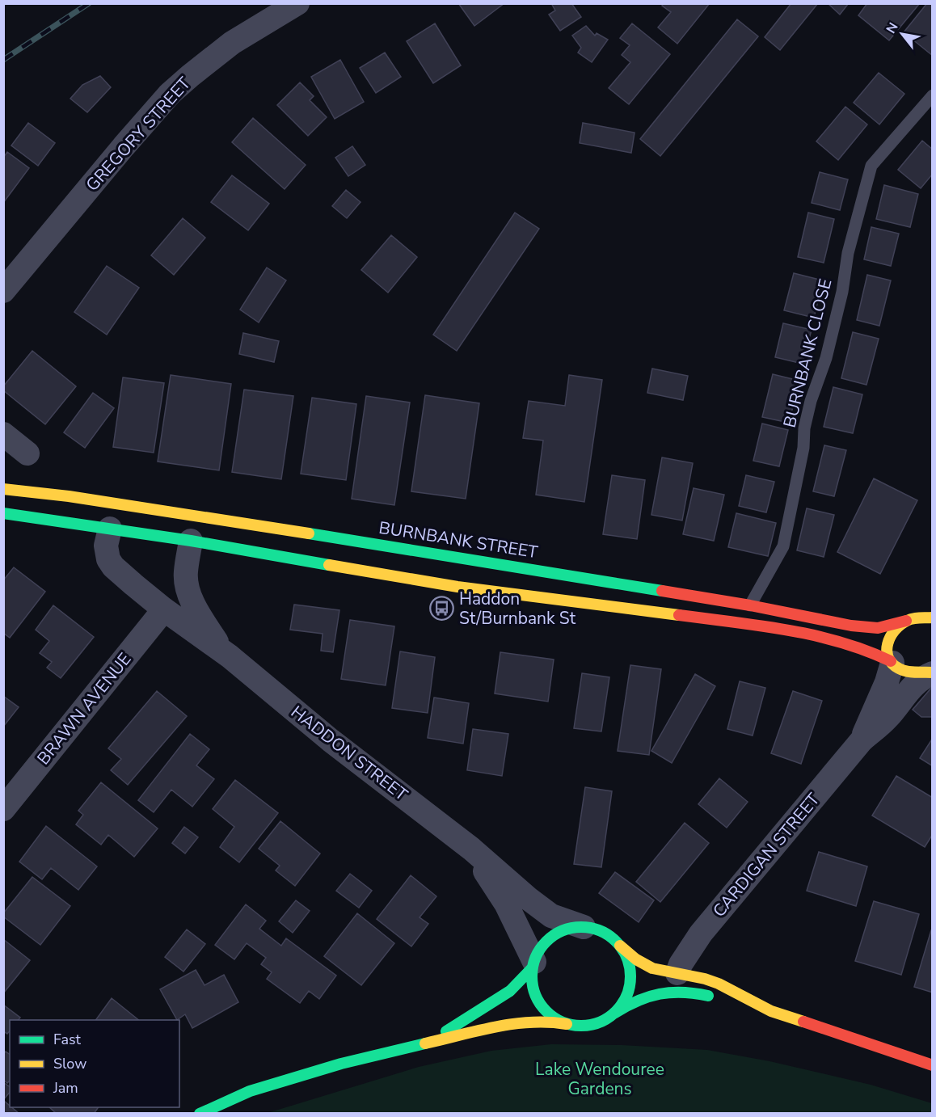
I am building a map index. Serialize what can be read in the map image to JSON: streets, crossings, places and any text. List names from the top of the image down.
{
  "streets": {
    "main road": ["BURNBANK STREET"],
    "street": [
      "GREGORY STREET",
      "BRAWN AVENUE",
      "HADDON STREET",
      "CARDIGAN STREET"
    ],
    "lane": ["BURNBANK CLOSE"]
  },
  "crossings": [
    ["BURNBANK CLOSE", "BURNBANK STREET"],
    ["BURNBANK STREET", "HADDON STREET"],
    ["BURNBANK STREET", "CARDIGAN STREET"],
    ["BRAWN AVENUE", "HADDON STREET"]
  ],
  "parks": ["Lake Wendouree Gardens"],
  "places": {
    "bus stop": ["Haddon St/Burnbank St"]
  },
  "legend": ["Fast", "Slow", "Jam"],
  "north": "top left"
}
